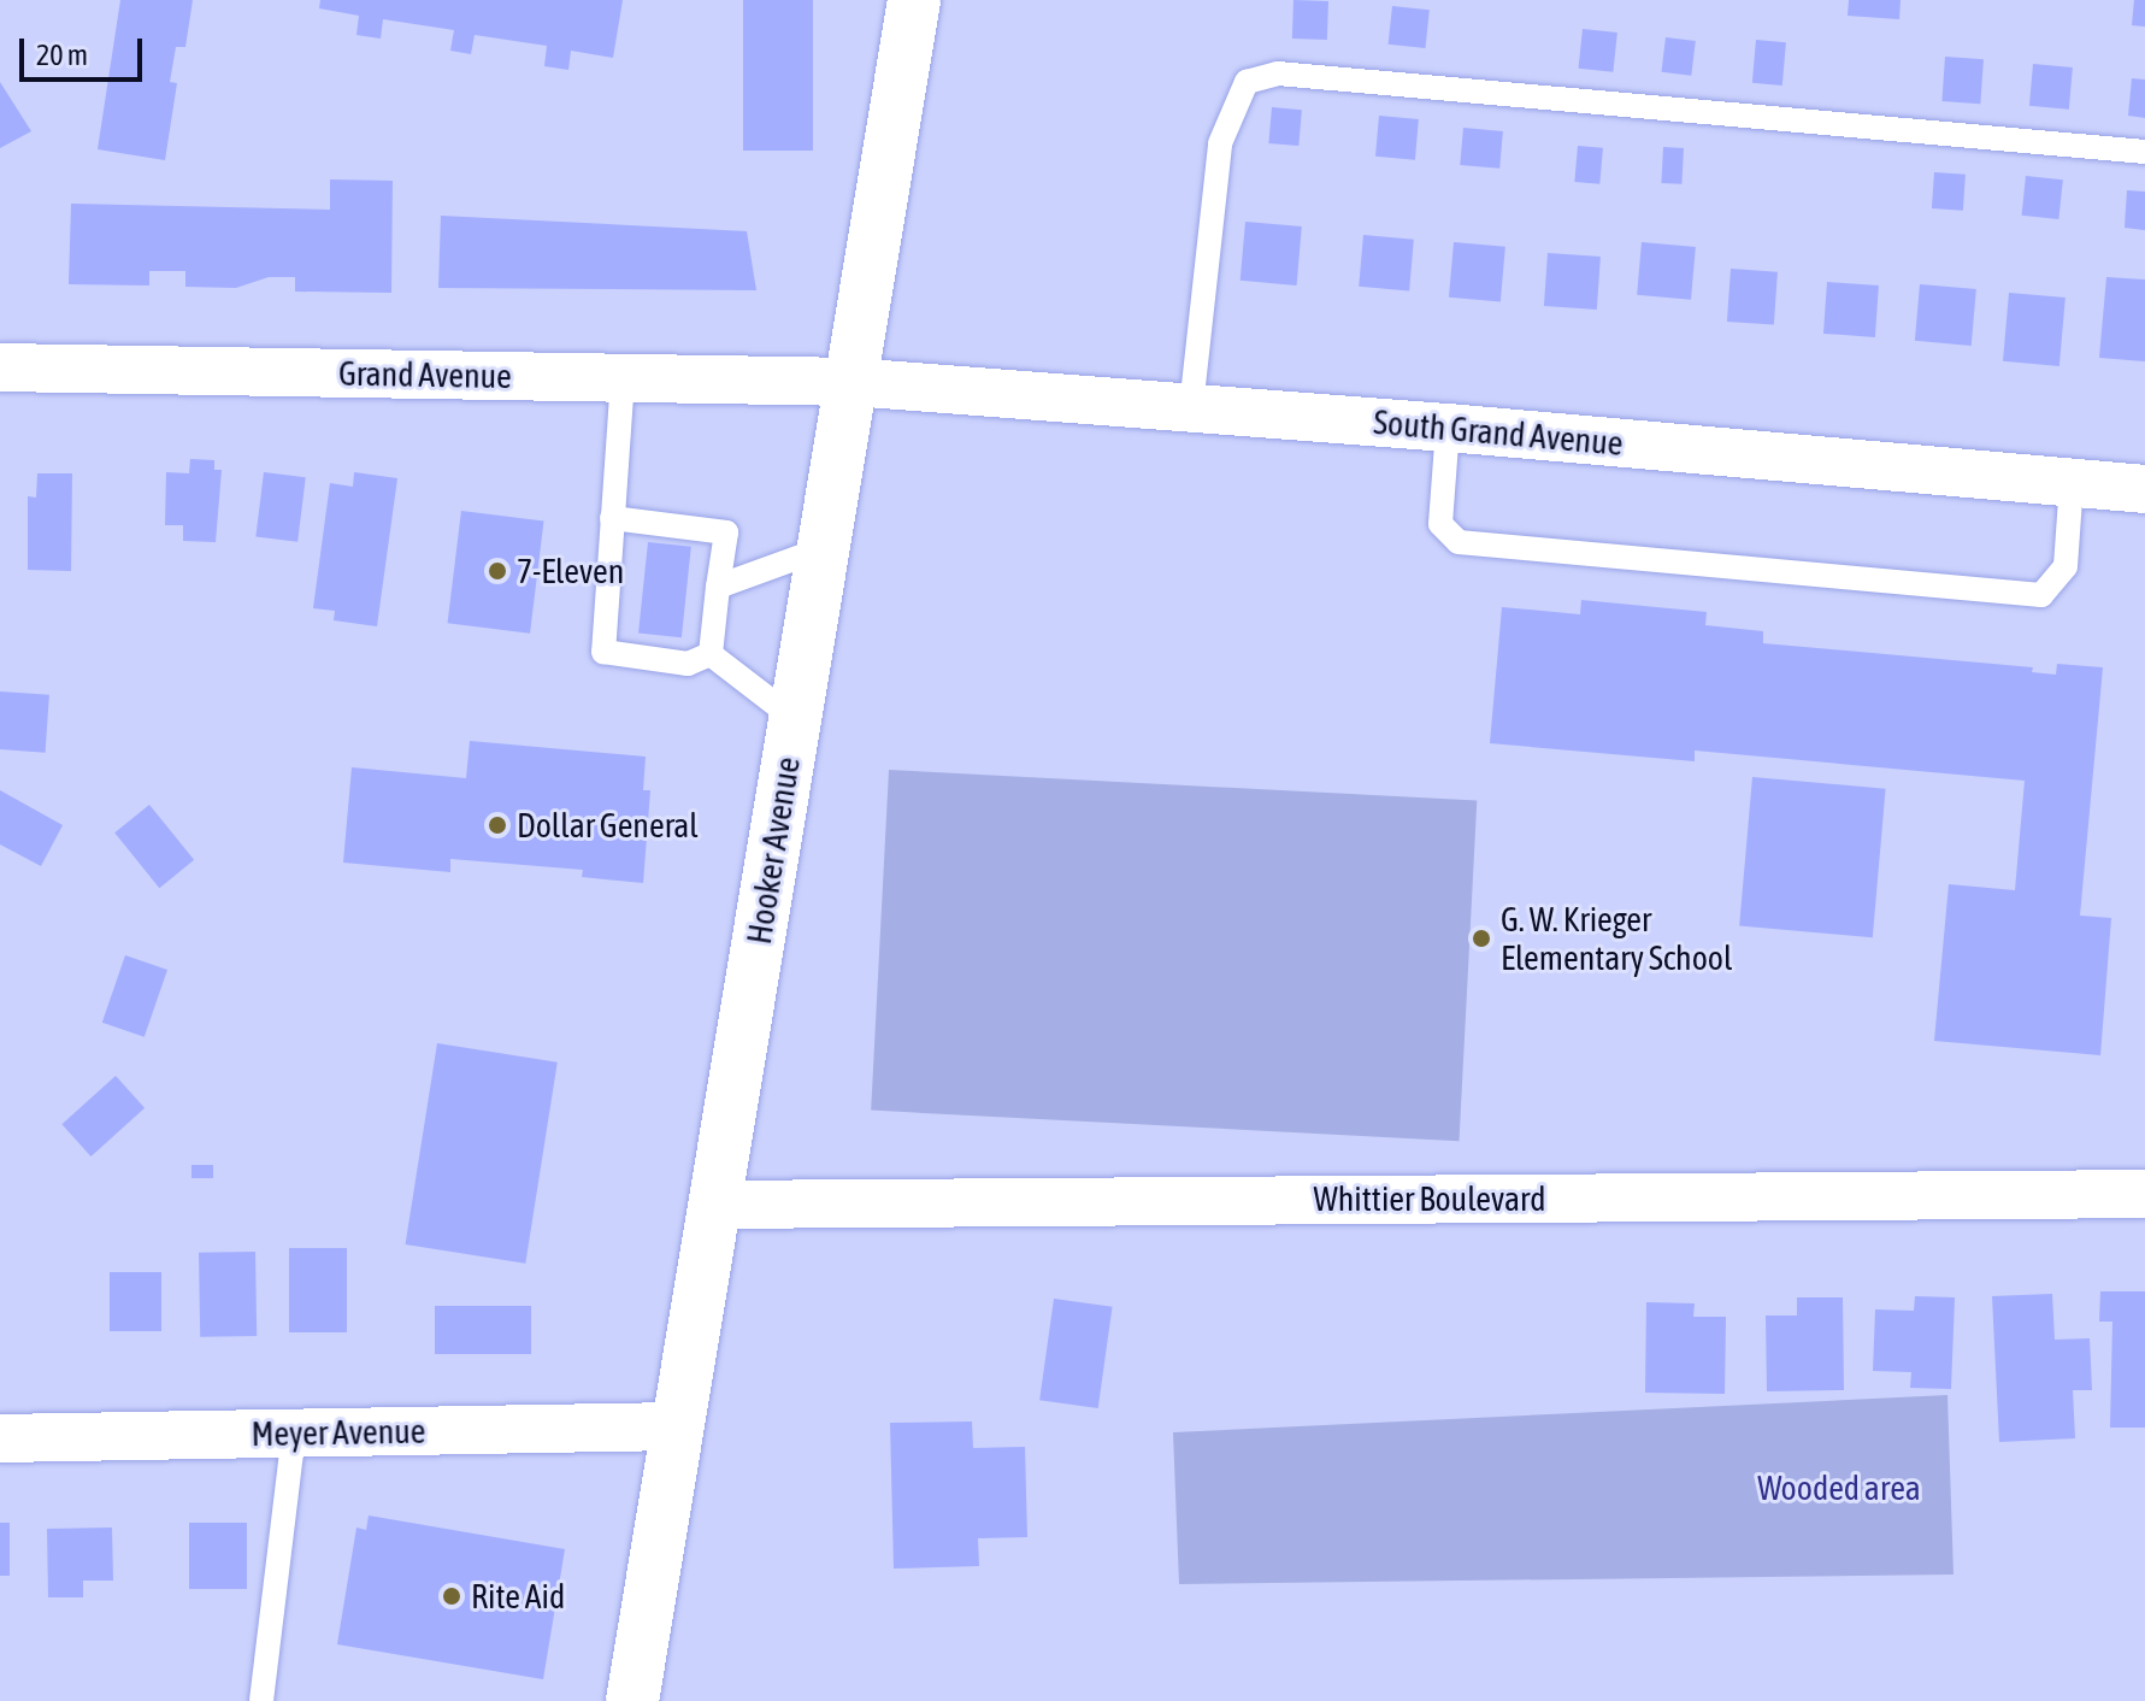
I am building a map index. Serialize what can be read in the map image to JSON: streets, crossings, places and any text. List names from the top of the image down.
{
  "streets": {
    "street": [
      "Grand Avenue",
      "South Grand Avenue",
      "Hooker Avenue",
      "Whittier Boulevard",
      "Meyer Avenue"
    ]
  },
  "crossings": [
    ["Grand Avenue", "South Grand Avenue"],
    ["Grand Avenue", "Hooker Avenue"],
    ["South Grand Avenue", "Hooker Avenue"],
    ["Hooker Avenue", "Whittier Boulevard"],
    ["Hooker Avenue", "Meyer Avenue"]
  ],
  "parks": ["Wooded area"],
  "places": [
    "7-Eleven",
    "Dollar General",
    "G. W. Krieger Elementary School",
    "Rite Aid"
  ],
  "scale_bar": "20 m"
}
